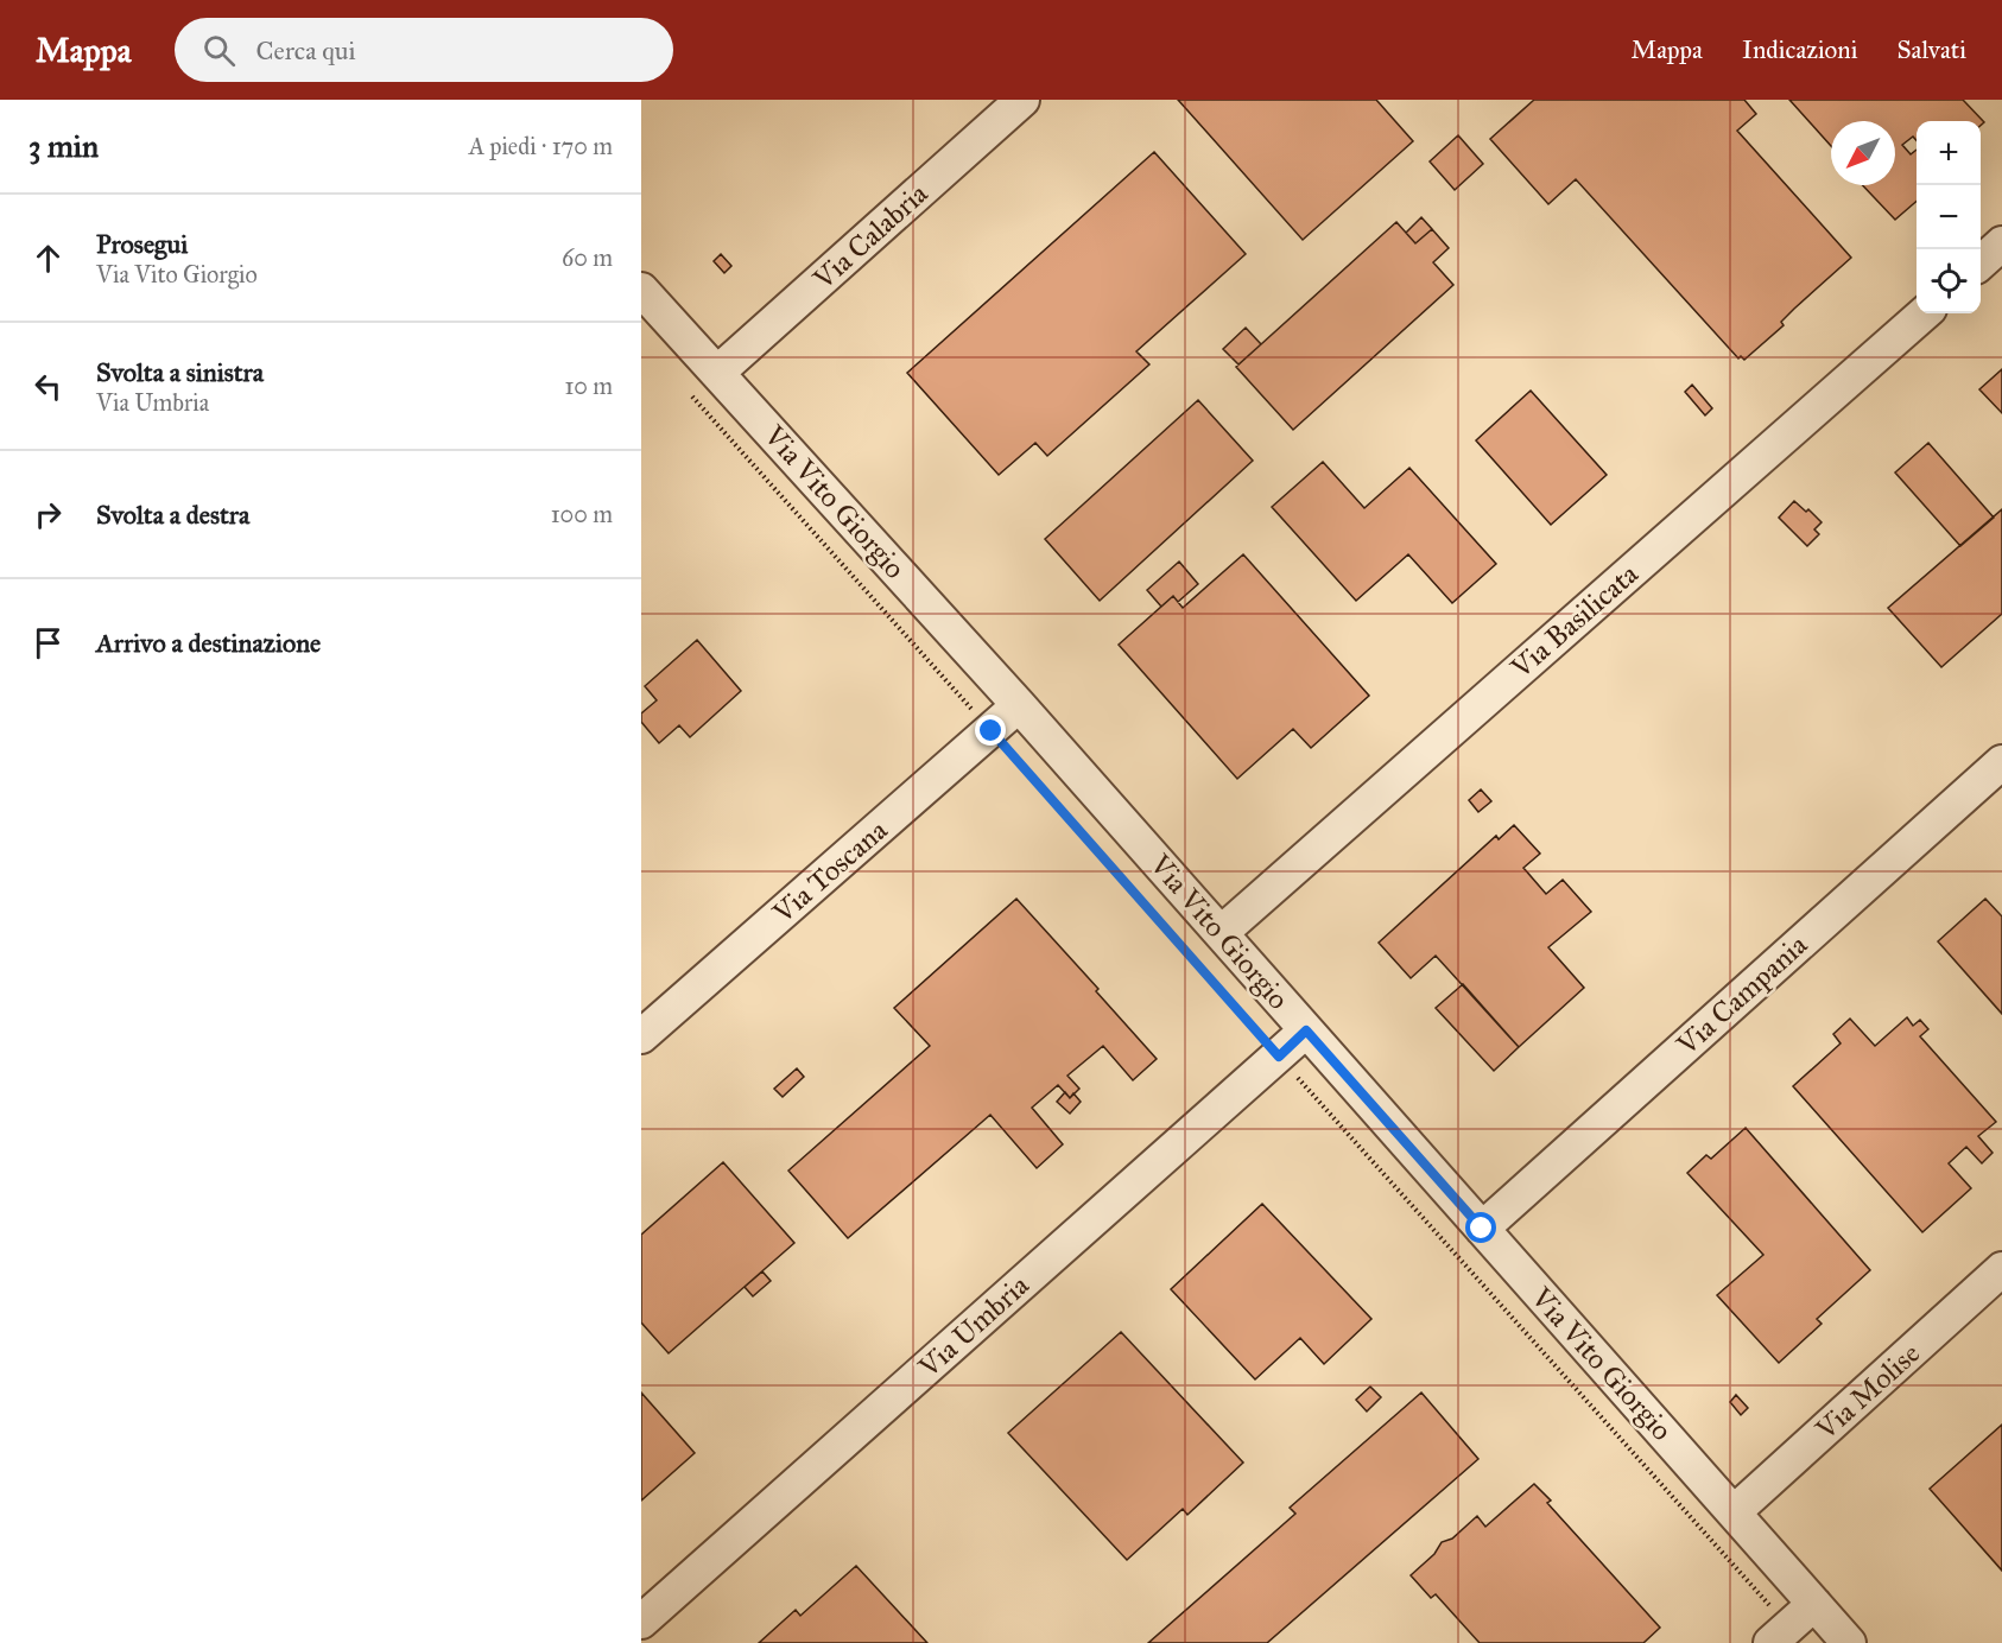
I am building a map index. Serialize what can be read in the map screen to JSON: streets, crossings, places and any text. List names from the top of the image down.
{
  "streets": {
    "street": [
      "Via Calabria",
      "Via Vito Giorgio",
      "Via Basilicata",
      "Via Toscana",
      "Via Campania",
      "Via Umbria",
      "Via Molise"
    ]
  },
  "crossings": [
    ["Via Calabria", "Via Vito Giorgio"],
    ["Via Vito Giorgio", "Via Basilicata"],
    ["Via Vito Giorgio", "Via Toscana"],
    ["Via Vito Giorgio", "Via Campania"],
    ["Via Vito Giorgio", "Via Umbria"],
    ["Via Vito Giorgio", "Via Molise"]
  ],
  "north": "bottom left",
  "page": {
    "header": "Mappa",
    "search": "Cerca qui",
    "nav": ["Mappa", "Indicazioni", "Salvati"],
    "heading": ["3 min", "A piedi · 170 m"],
    "map_buttons": ["+", "−"],
    "list": [
      ["Prosegui", "Via Vito Giorgio", "60 m"],
      ["Svolta a sinistra", "Via Umbria", "10 m"],
      ["Svolta a destra", "100 m"],
      "Arrivo a destinazione"
    ]
  }
}
